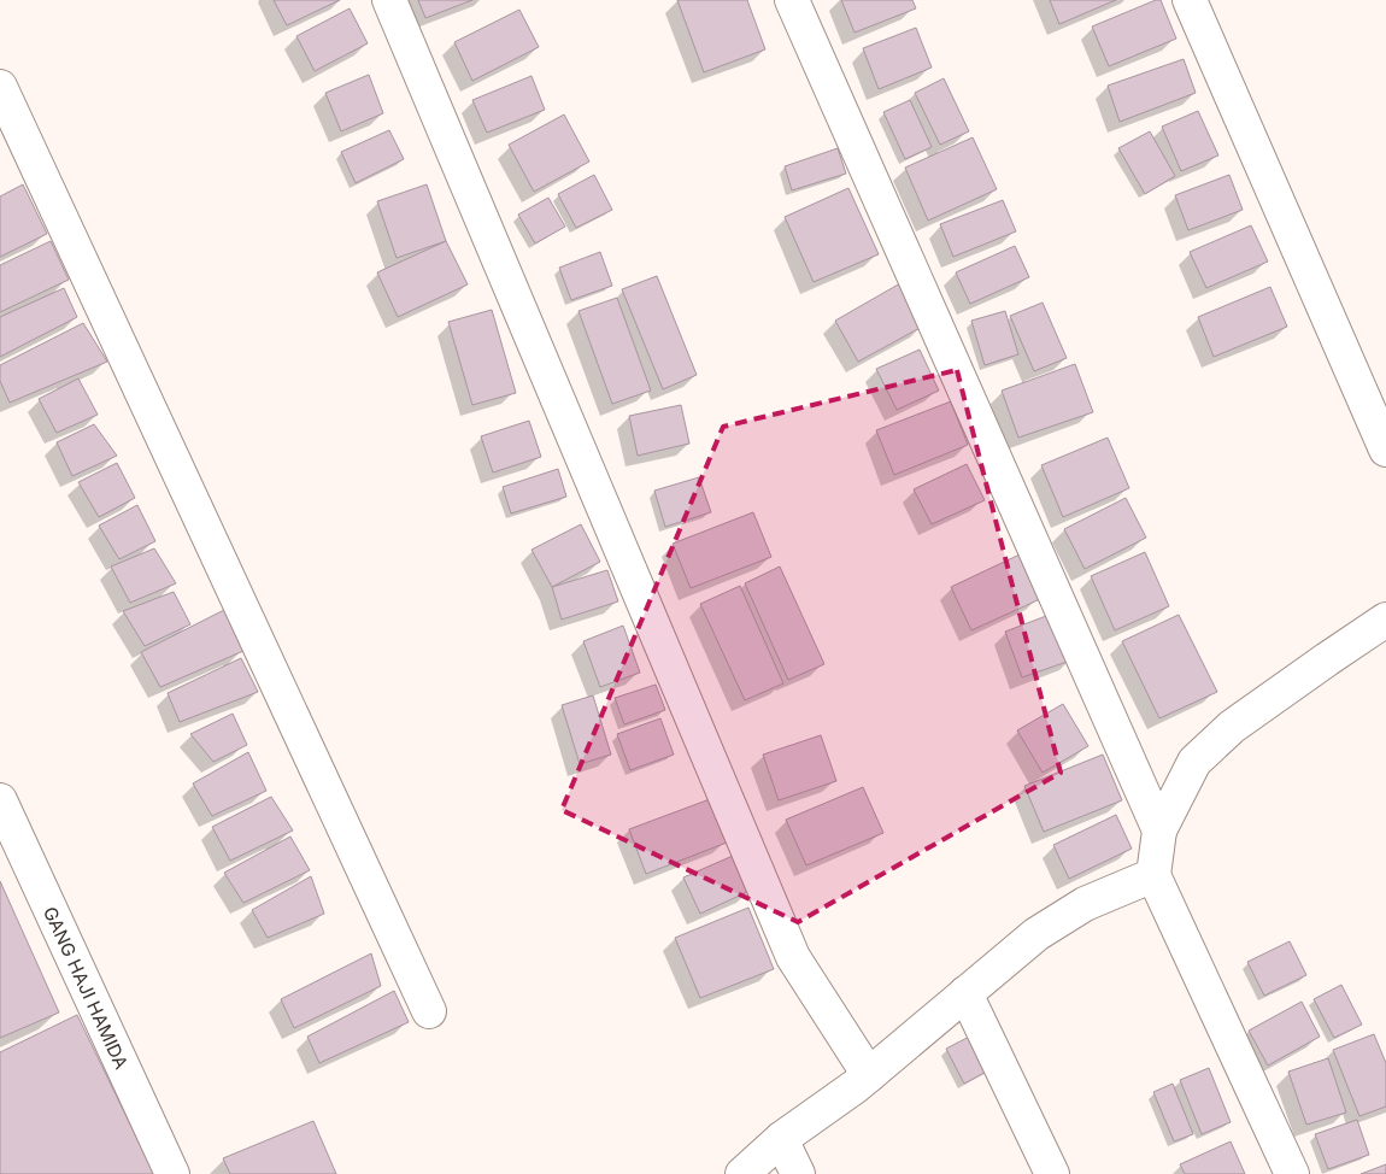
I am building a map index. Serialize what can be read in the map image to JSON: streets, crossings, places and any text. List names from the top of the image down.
{
  "streets": {
    "street": ["GANG HAJI HAMIDA"]
  }
}
